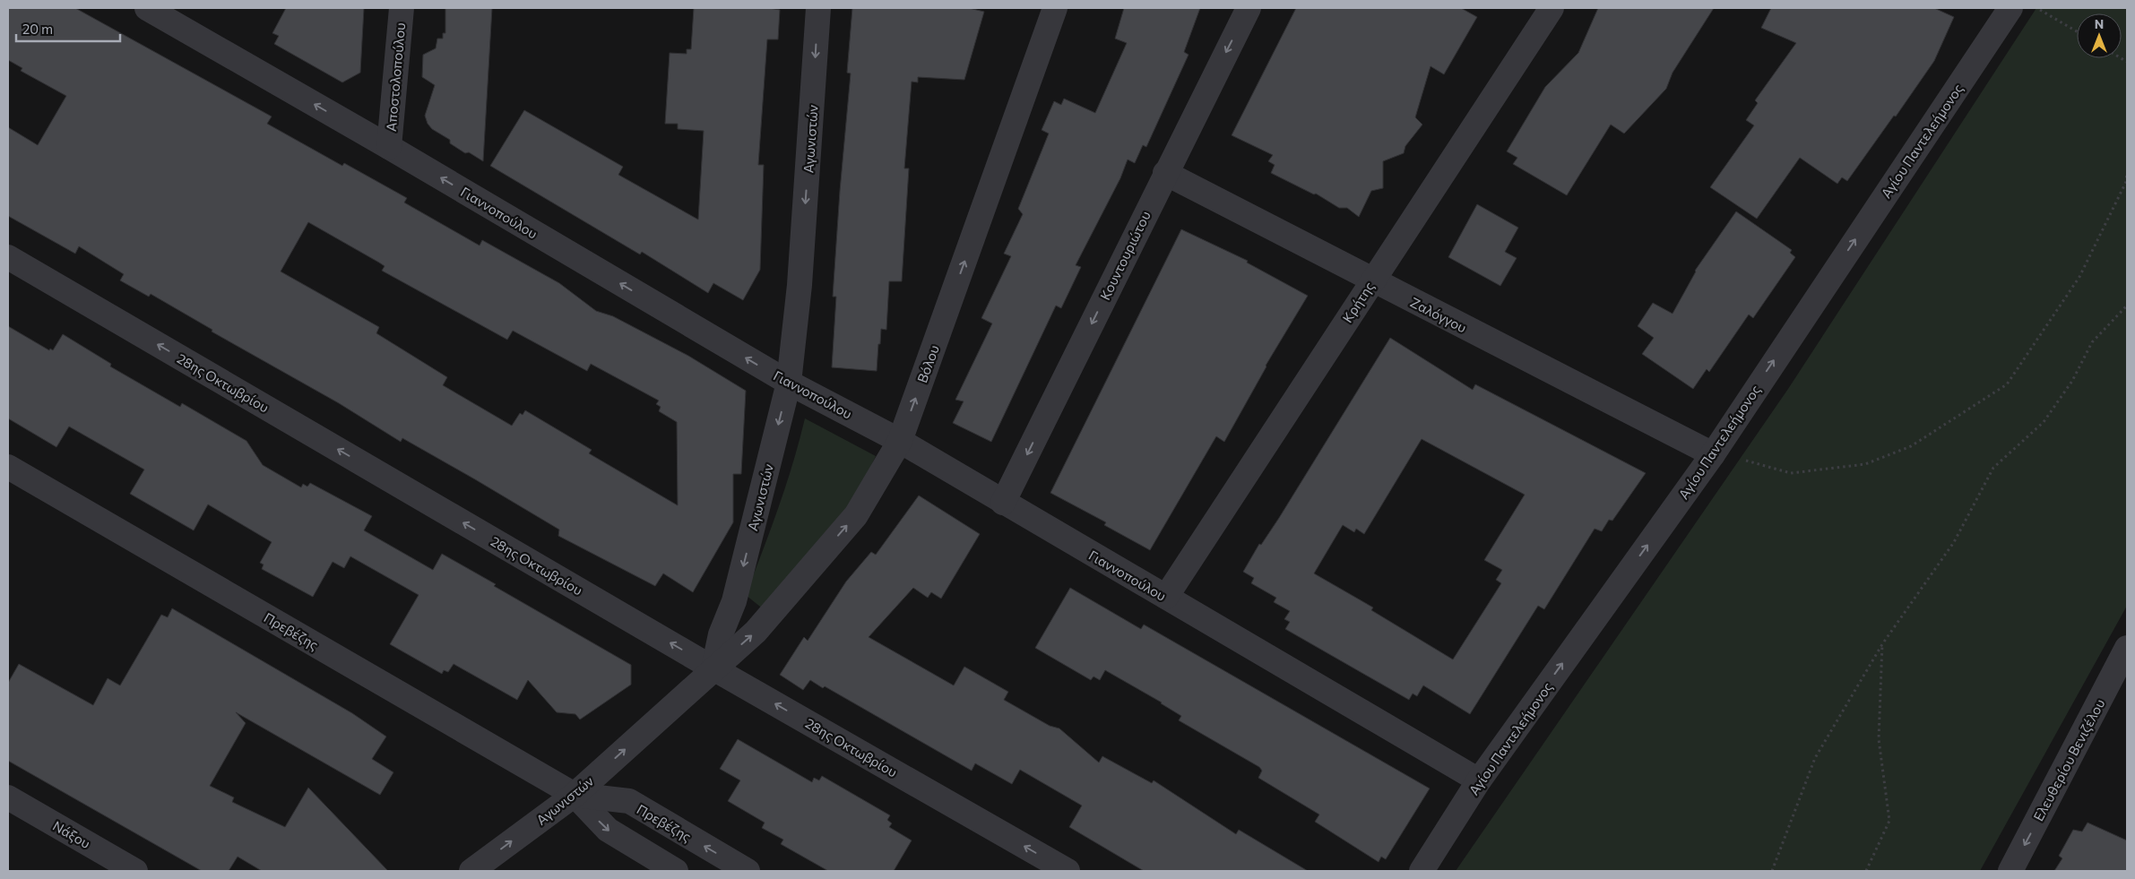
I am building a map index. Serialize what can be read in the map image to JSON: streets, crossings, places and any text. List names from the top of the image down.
{
  "streets": {
    "street": [
      "Αποστολοπούλου",
      "Αγωνιστών",
      "Αγίου Παντελεήμονος",
      "Γιαννοπούλου",
      "Κουντουριώτου",
      "Κρήτης",
      "Ζαλόγγου",
      "Βόλου",
      "28ης Οκτωβρίου",
      "Πρεβέζης",
      "Ελευθερίου Βενιζέλου",
      "Νάξου"
    ]
  },
  "crossings": [
    ["Αποστολοπούλου", "Γιαννοπούλου"],
    ["Αγωνιστών", "Γιαννοπούλου"],
    ["Αγωνιστών", "Βόλου"],
    ["Αγωνιστών", "28ης Οκτωβρίου"],
    ["Αγωνιστών", "Πρεβέζης"],
    ["Αγίου Παντελεήμονος", "Γιαννοπούλου"],
    ["Αγίου Παντελεήμονος", "Ζαλόγγου"],
    ["Γιαννοπούλου", "Κουντουριώτου"],
    ["Γιαννοπούλου", "Κρήτης"],
    ["Γιαννοπούλου", "Βόλου"],
    ["Κουντουριώτου", "Ζαλόγγου"],
    ["Κρήτης", "Ζαλόγγου"],
    ["Βόλου", "28ης Οκτωβρίου"]
  ],
  "one_way": [
    "Αγίου Παντελεήμονος",
    "Γιαννοπούλου",
    "Κουντουριώτου",
    "Βόλου",
    "28ης Οκτωβρίου",
    "Ελευθερίου Βενιζέλου"
  ],
  "scale_bar": "20 m",
  "north": "top"
}
